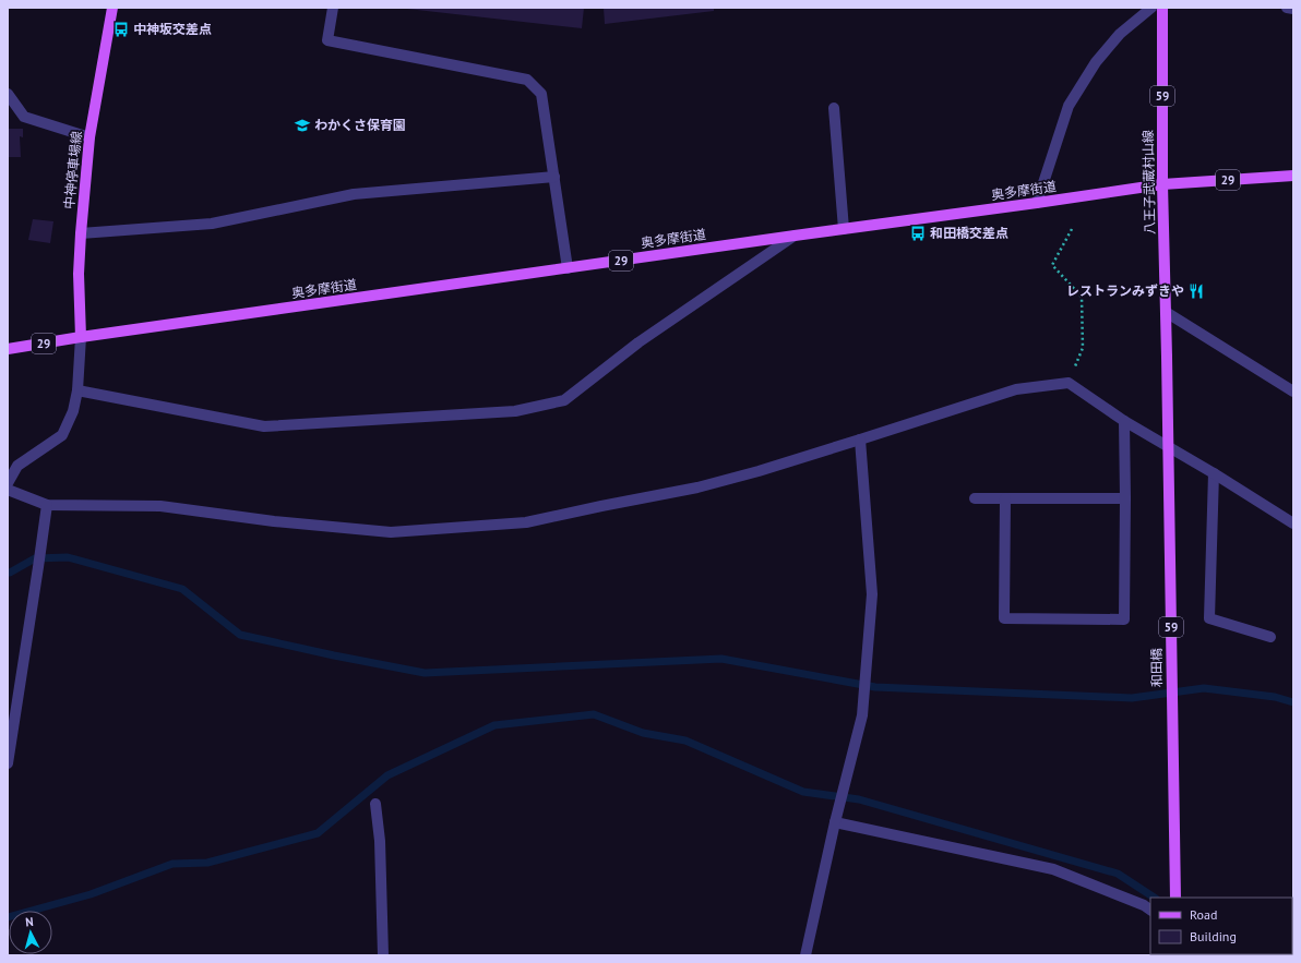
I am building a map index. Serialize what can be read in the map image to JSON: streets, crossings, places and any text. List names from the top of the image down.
{
  "streets": {
    "main road": [
      "59",
      "中神停車場線",
      "29",
      "八王子武蔵村山線",
      "奥多摩街道",
      "和田橋"
    ]
  },
  "crossings": [
    ["中神停車場線", "奥多摩街道"],
    ["八王子武蔵村山線", "奥多摩街道"],
    ["八王子武蔵村山線", "和田橋"]
  ],
  "places": {
    "bus stop": ["中神坂交差点", "和田橋交差点"],
    "school or university": ["わかくさ保育園"],
    "restaurant": ["レストランみずきや"]
  },
  "legend": ["Road", "Building"],
  "north": "top"
}
